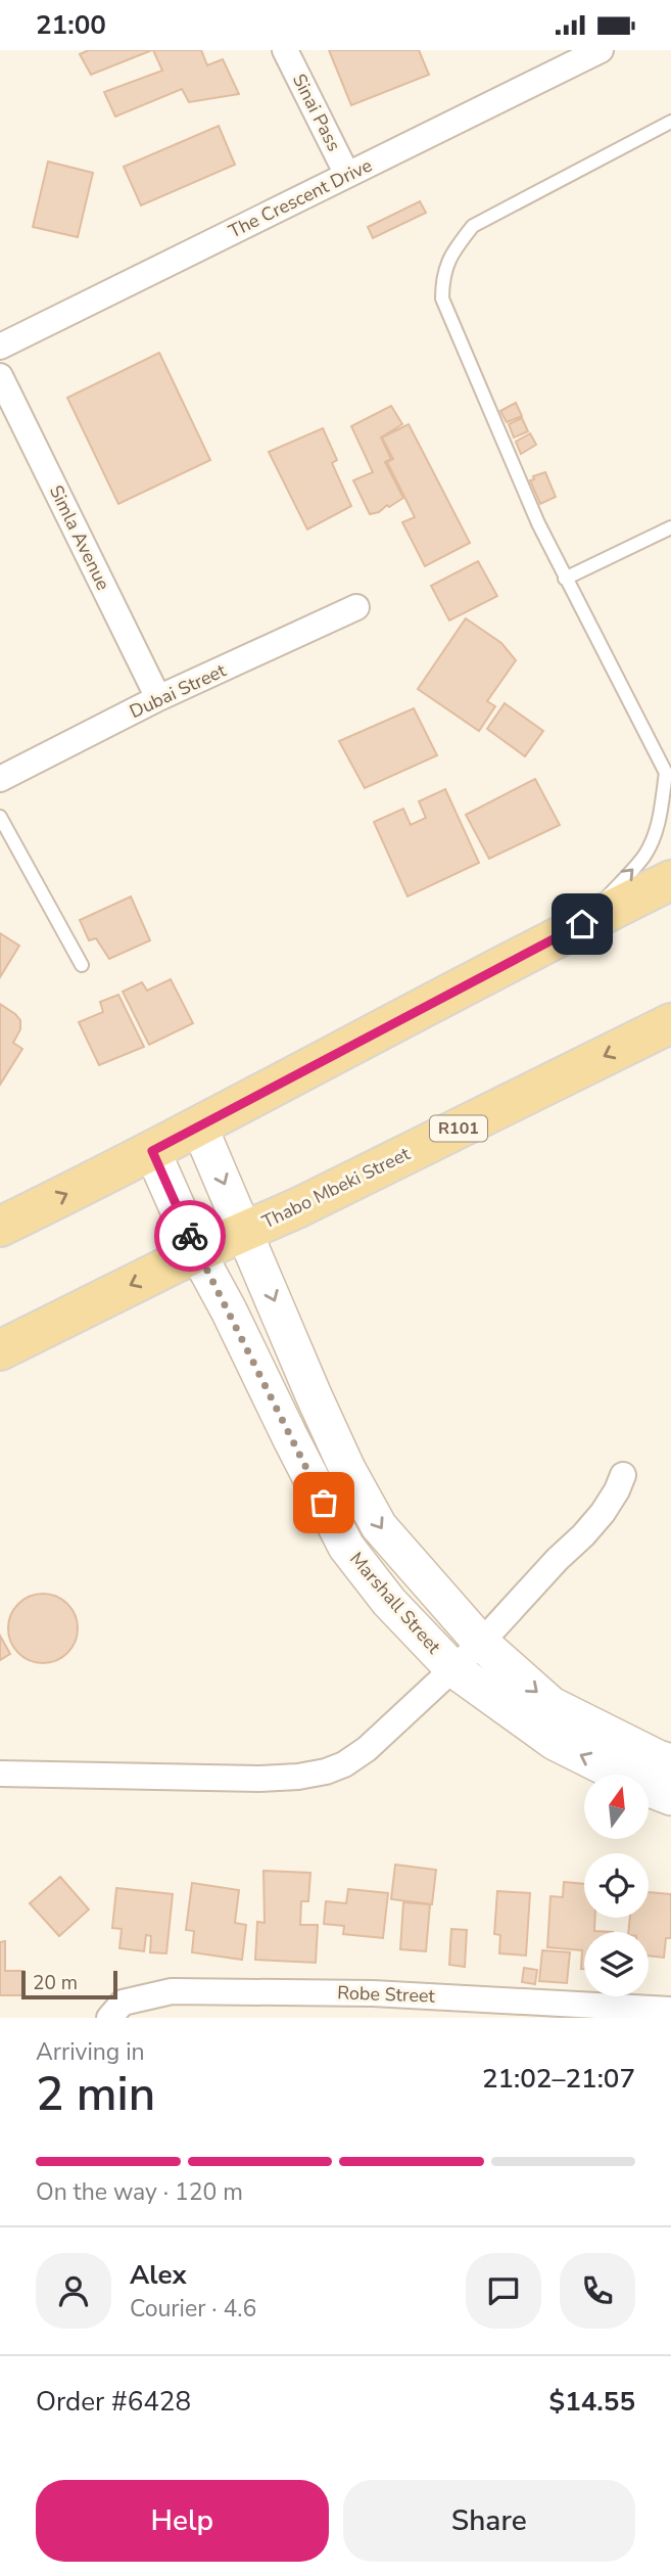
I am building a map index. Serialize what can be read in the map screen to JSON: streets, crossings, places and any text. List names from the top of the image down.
{
  "streets": {
    "main road": ["R101", "Thabo Mbeki Street"],
    "street": [
      "Sinai Pass",
      "The Crescent Drive",
      "Simla Avenue",
      "Dubai Street",
      "Marshall Street",
      "Robe Street"
    ]
  },
  "crossings": [
    ["Sinai Pass", "The Crescent Drive"],
    ["Simla Avenue", "Dubai Street"],
    ["Thabo Mbeki Street", "Marshall Street"]
  ],
  "scale_bar": "20 m",
  "north": "top",
  "page": {
    "status": "21:00",
    "scale": "20 m",
    "heading": ["2 min", "Arriving in", "21:02–21:07"],
    "panel": [
      "Alex",
      "Courier · 4.6",
      "Order #6428",
      "$14.55"
    ],
    "bar": "On the way · 120 m",
    "buttons": ["Help", "Share"]
  }
}
